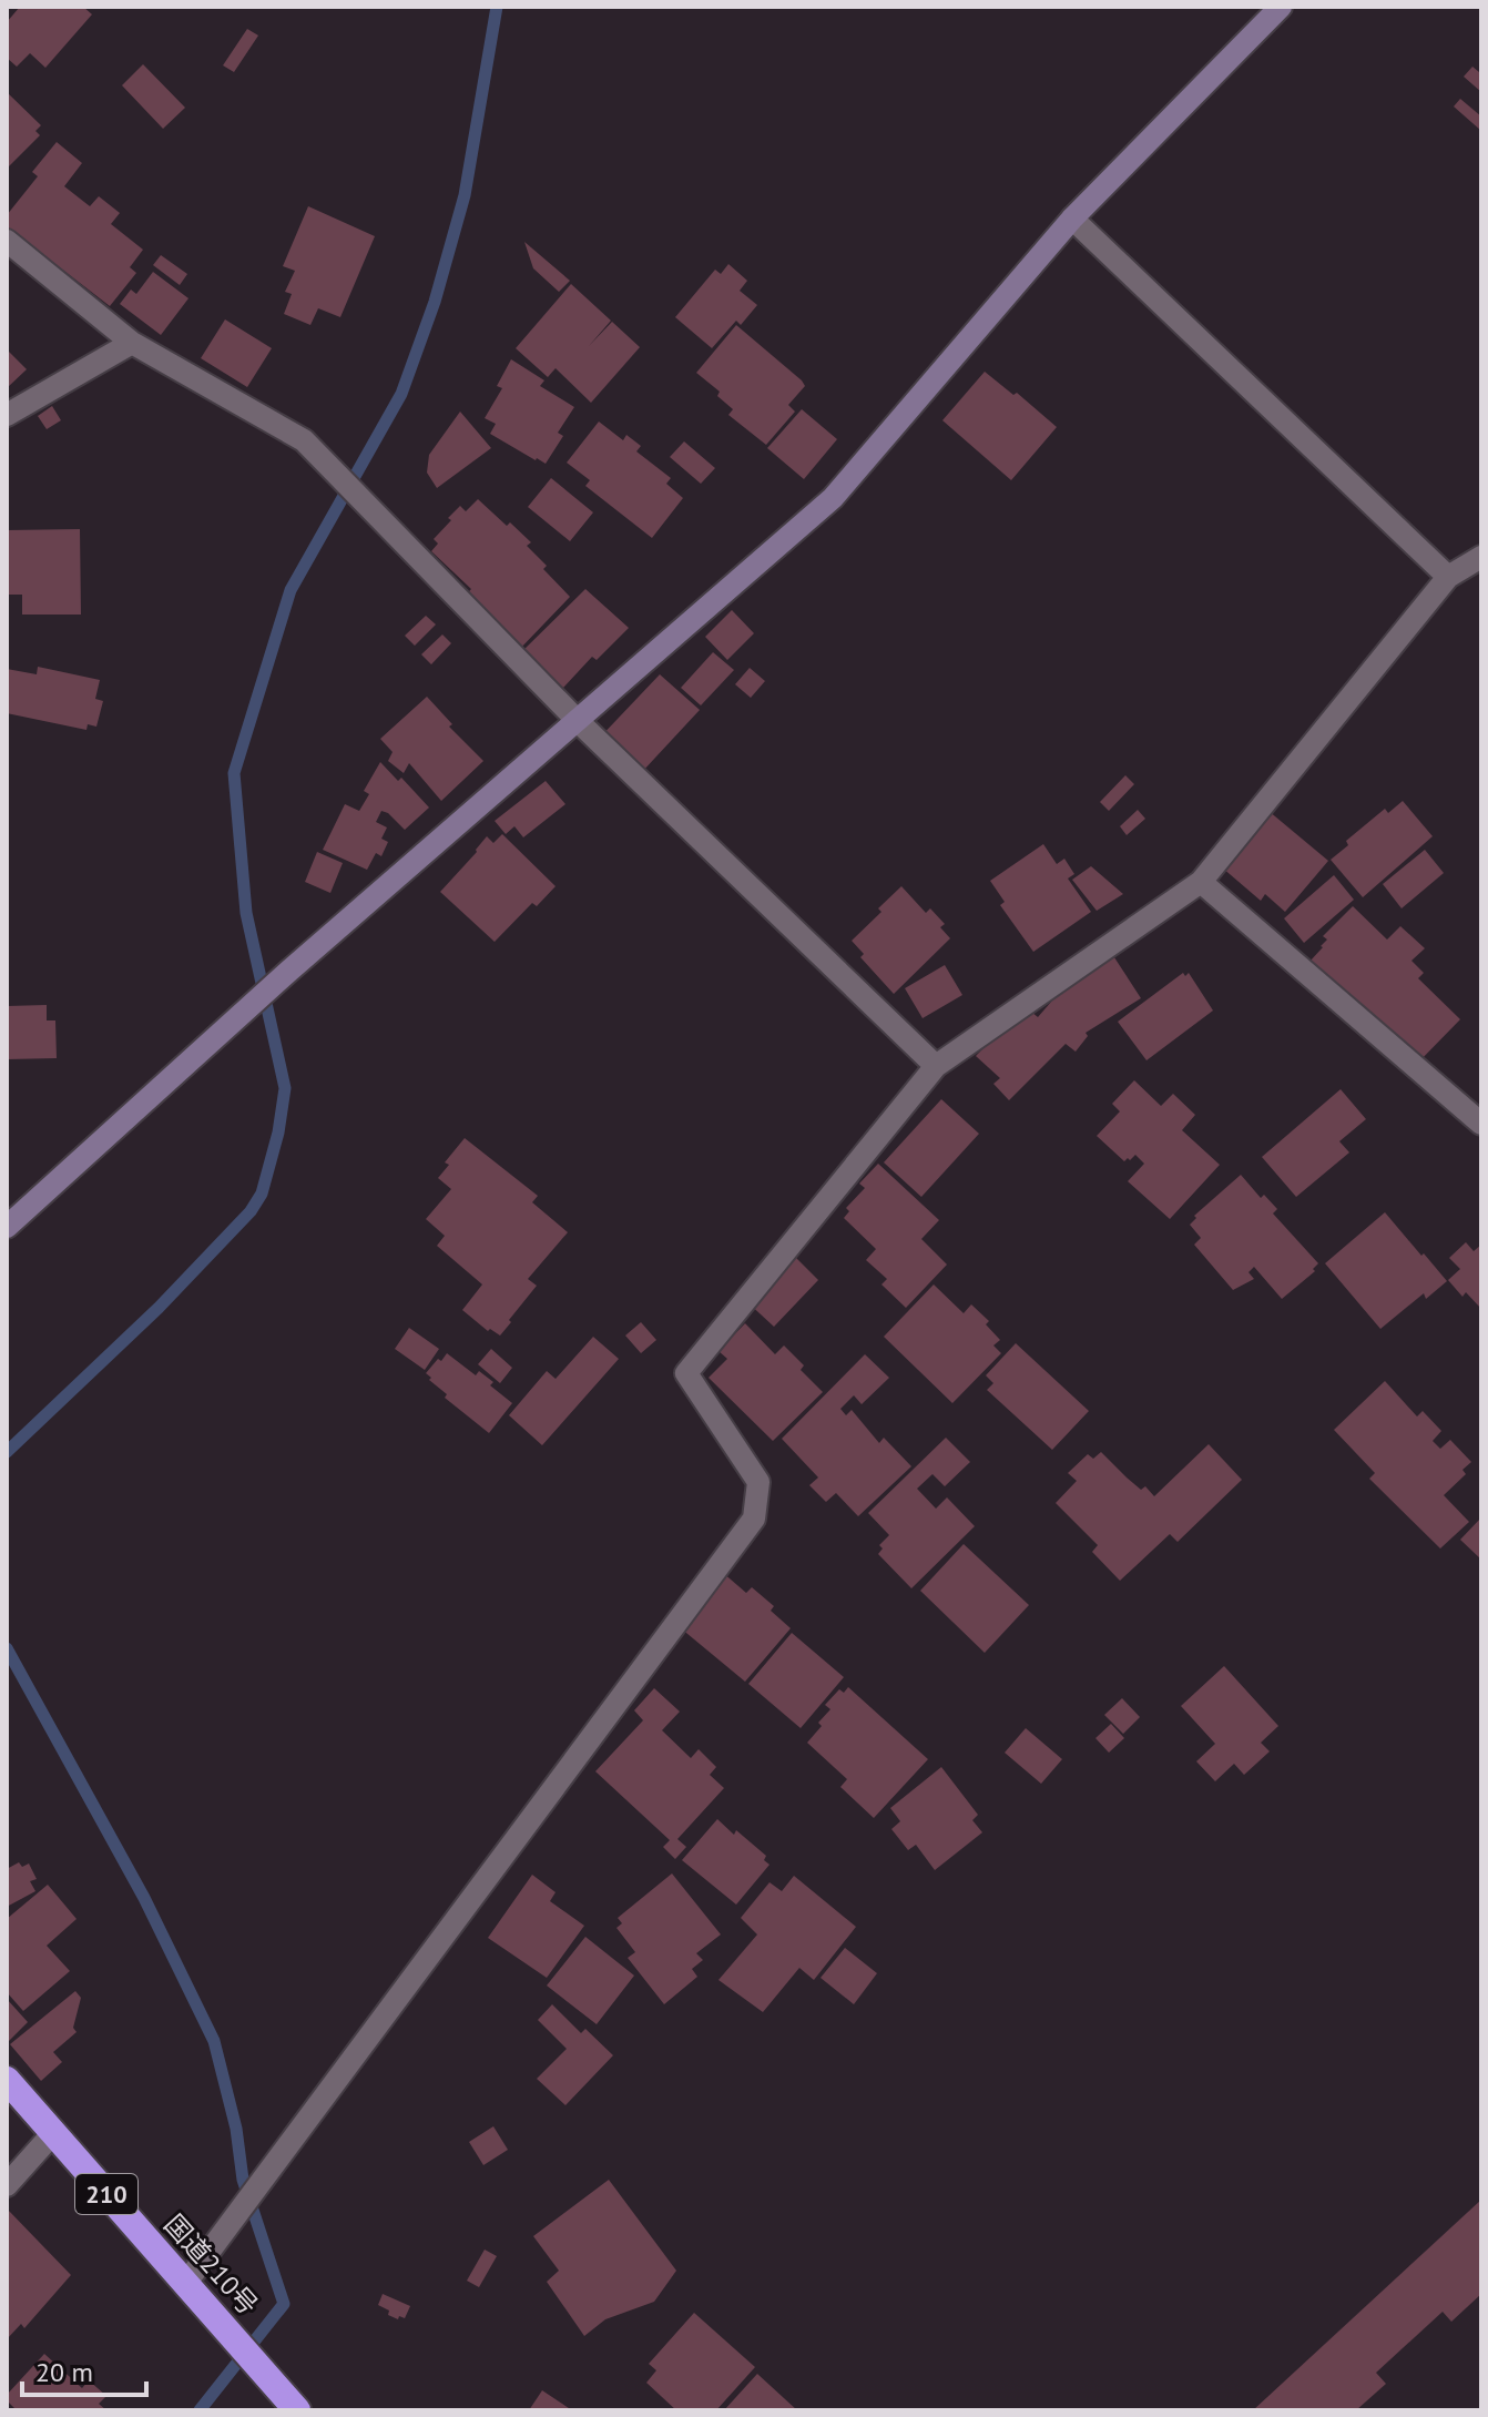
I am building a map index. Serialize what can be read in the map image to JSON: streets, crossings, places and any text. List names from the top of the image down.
{
  "streets": {
    "highway": ["210", "国道210号"]
  },
  "scale_bar": "20 m"
}
